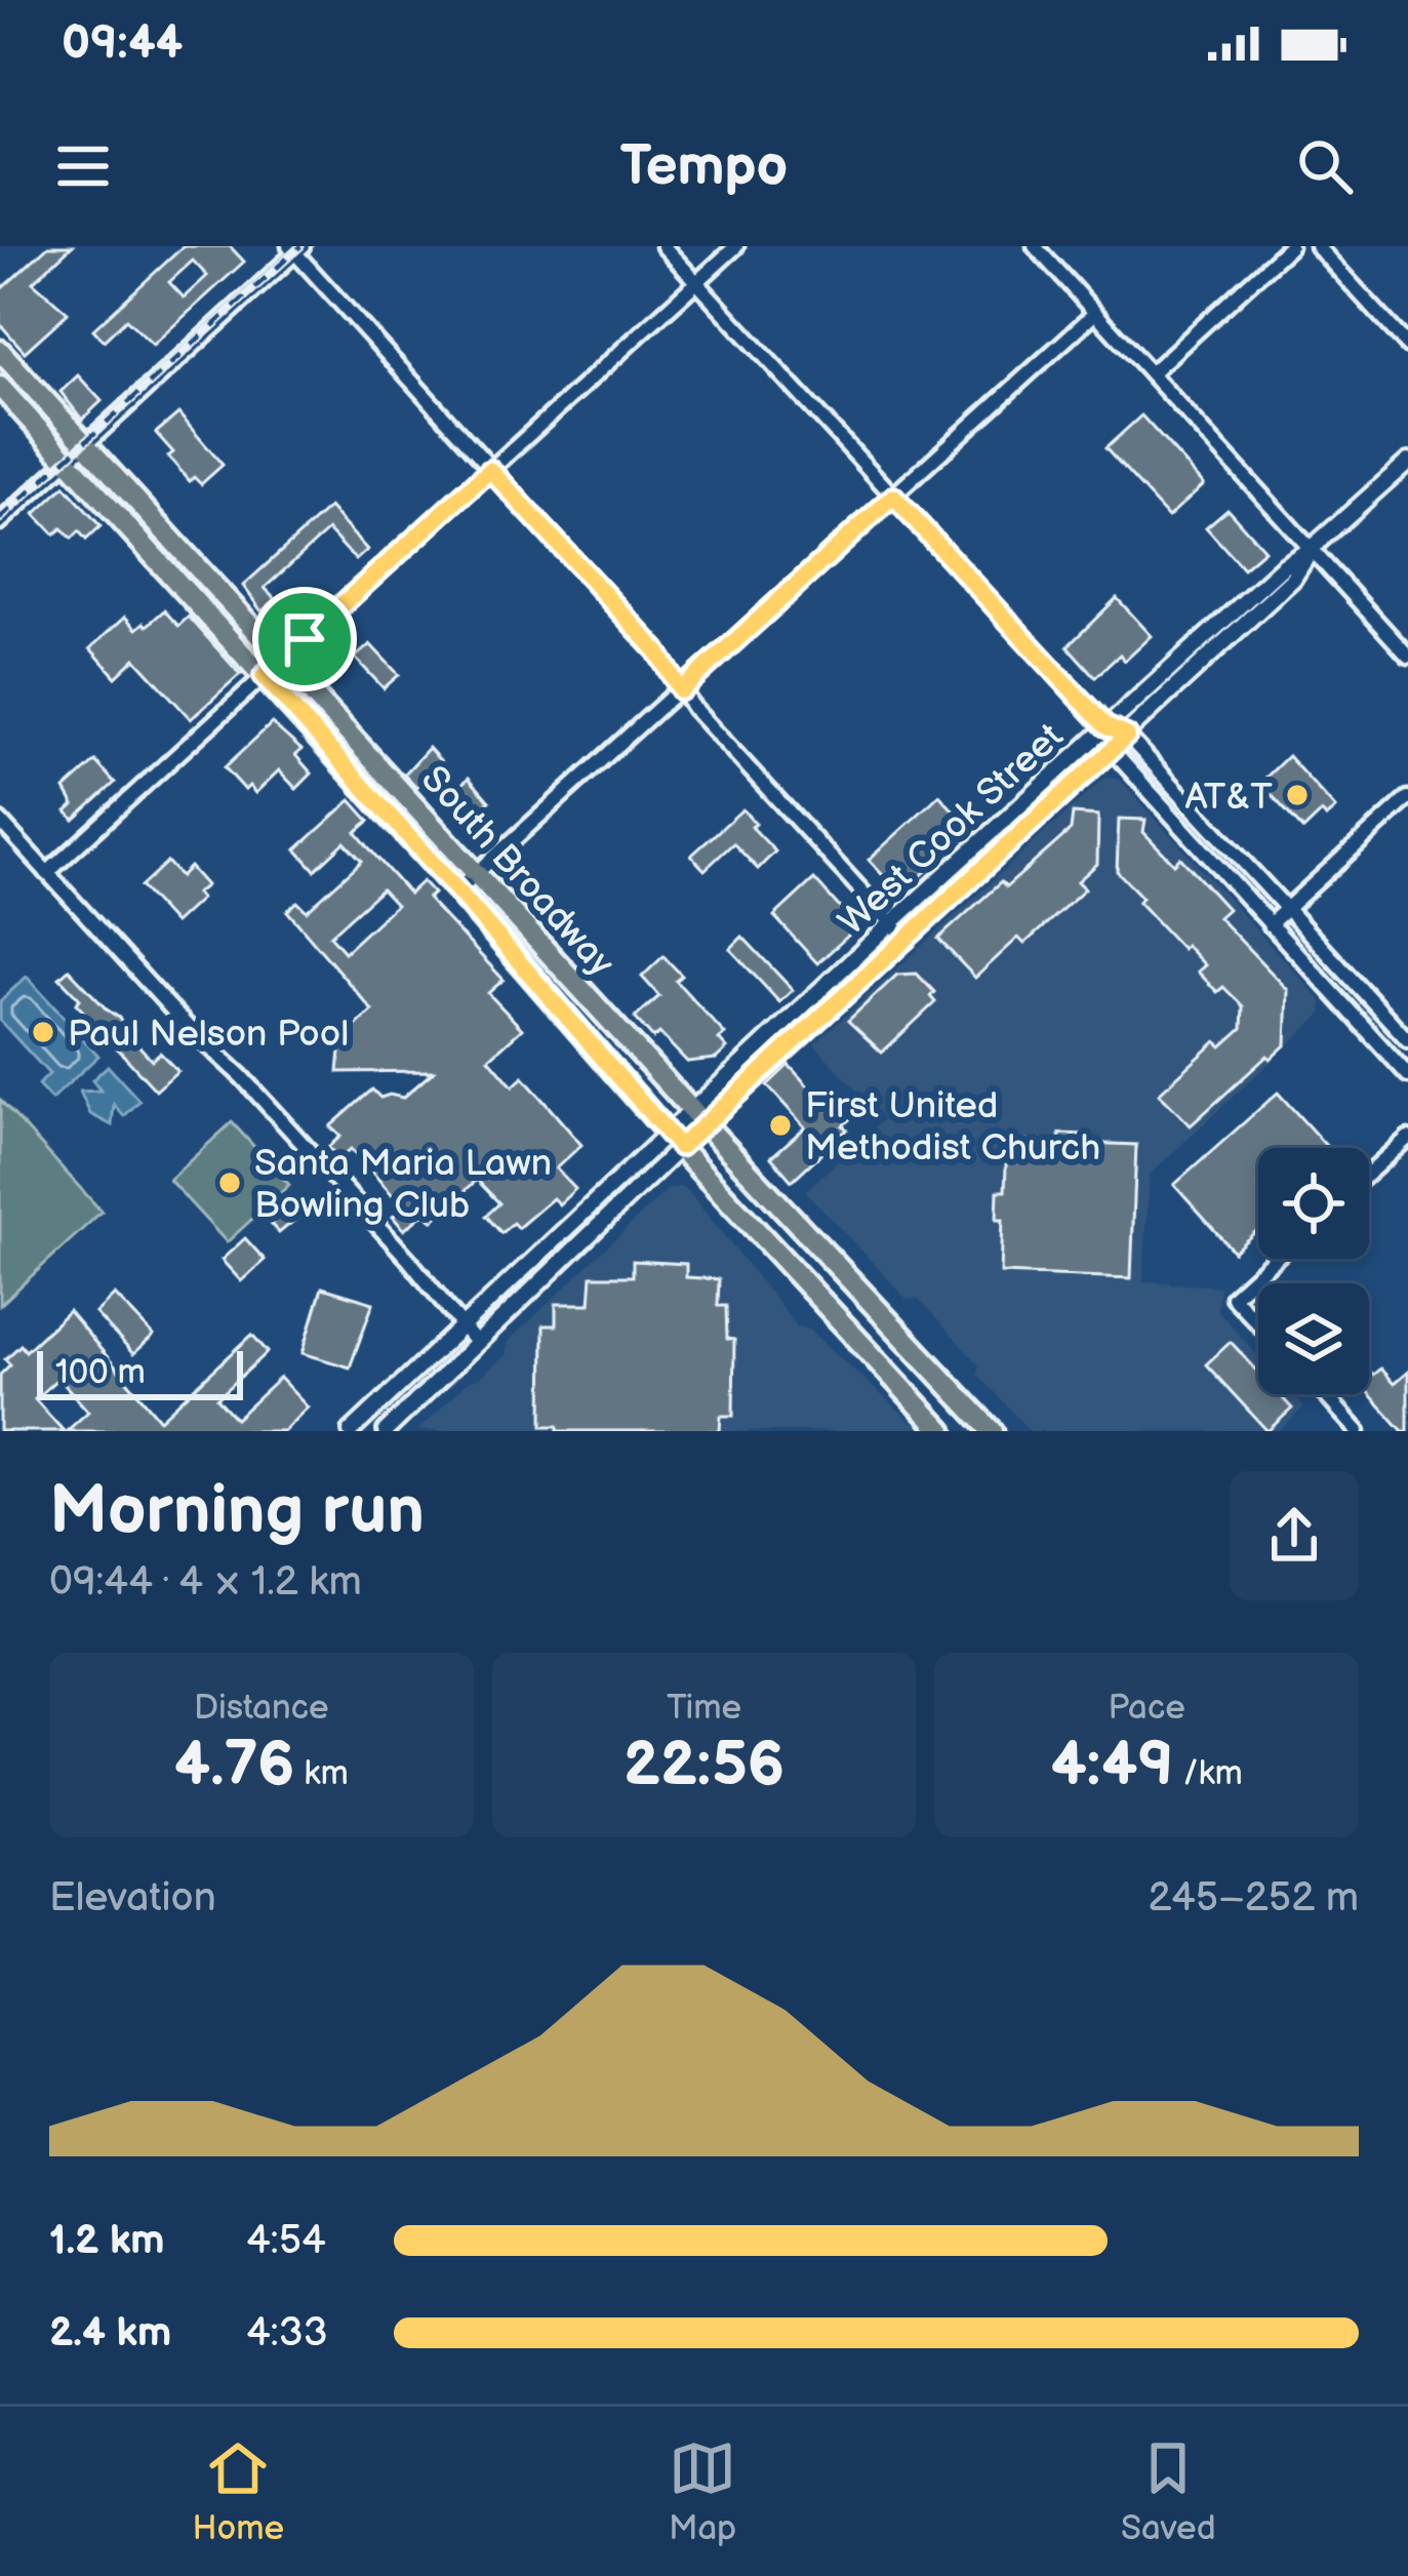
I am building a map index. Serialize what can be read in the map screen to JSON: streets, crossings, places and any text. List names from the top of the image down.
{
  "streets": {
    "main road": ["South Broadway"],
    "street": ["West Cook Street"]
  },
  "crossings": [
    ["West Cook Street", "South Broadway"]
  ],
  "places": [
    "AT&T",
    "Paul Nelson Pool",
    "First United Methodist Church",
    "Santa Maria Lawn Bowling Club"
  ],
  "scale_bar": "100 m",
  "page": {
    "status": "09:44",
    "header": "Tempo",
    "scale": "100 m",
    "heading": ["Morning run", "09:44 · 4 × 1.2 km"],
    "stats": [
      ["Distance", "4.76 km"],
      ["Time", "22:56"],
      ["Pace", "4:49 /km"]
    ],
    "chart": ["Elevation", "245–252 m"],
    "list": [
      {
        "name": "1.2 km",
        "note": "4:54"
      },
      {
        "name": "2.4 km",
        "note": "4:33"
      }
    ],
    "tabs": ["Home", "Map", "Saved"]
  }
}
